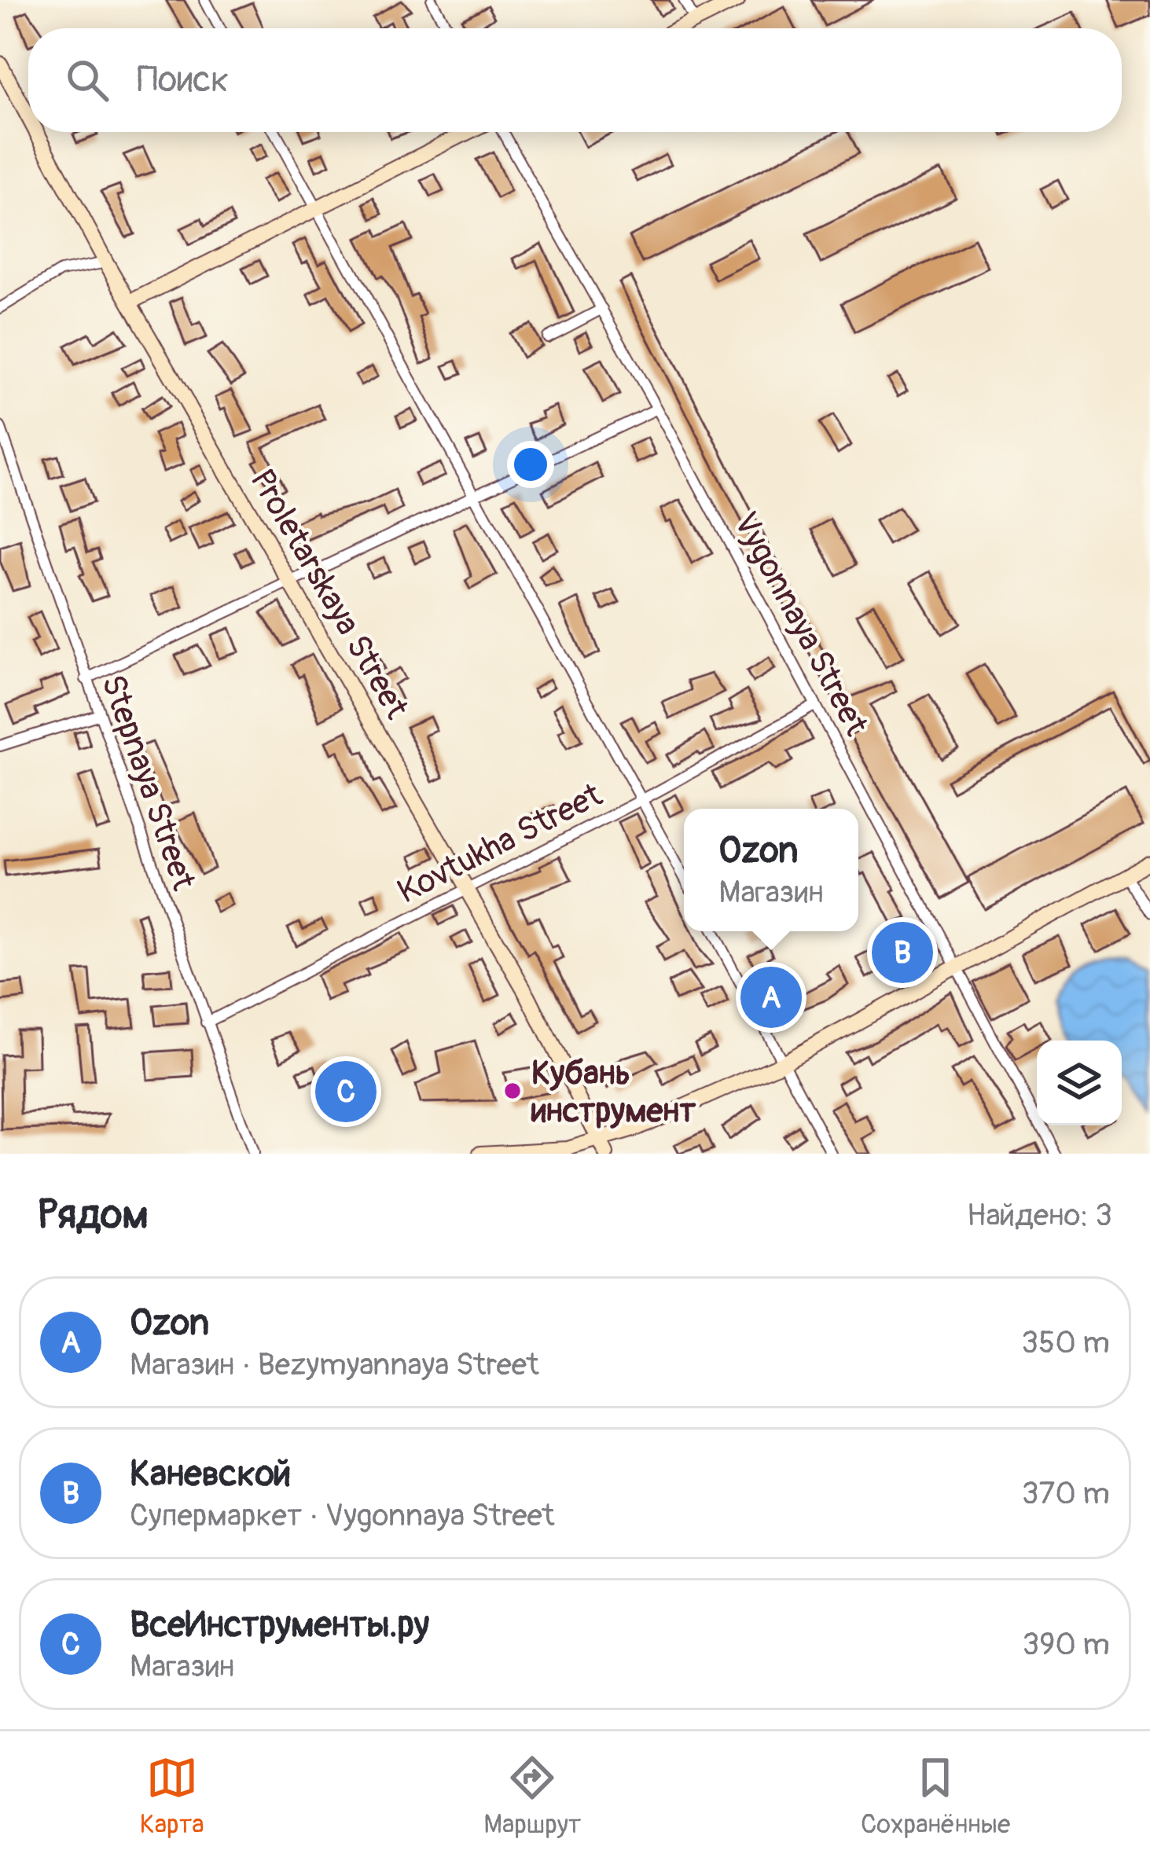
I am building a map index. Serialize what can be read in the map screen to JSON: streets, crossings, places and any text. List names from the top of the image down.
{
  "streets": {
    "street": [
      "Proletarskaya Street",
      "Vygonnaya Street",
      "Stepnaya Street",
      "Kovtukha Street"
    ]
  },
  "crossings": [
    ["Proletarskaya Street", "Kovtukha Street"],
    ["Vygonnaya Street", "Kovtukha Street"],
    ["Stepnaya Street", "Kovtukha Street"]
  ],
  "places": ["Кубань инструмент"],
  "page": {
    "search": "Поиск",
    "popup": ["Ozon", "Магазин"],
    "pins": ["B", "A", "C"],
    "heading": ["Рядом", "Найдено: 3"],
    "list": [
      {
        "mark": "A",
        "name": "Ozon",
        "note": "Магазин · Bezymyannaya Street",
        "value": "350 m"
      },
      {
        "mark": "B",
        "name": "Каневской",
        "note": "Супермаркет · Vygonnaya Street",
        "value": "370 m"
      },
      {
        "mark": "C",
        "name": "ВсеИнструменты.ру",
        "note": "Магазин",
        "value": "390 m"
      }
    ],
    "nav": ["Карта", "Маршрут", "Сохранённые"]
  }
}
